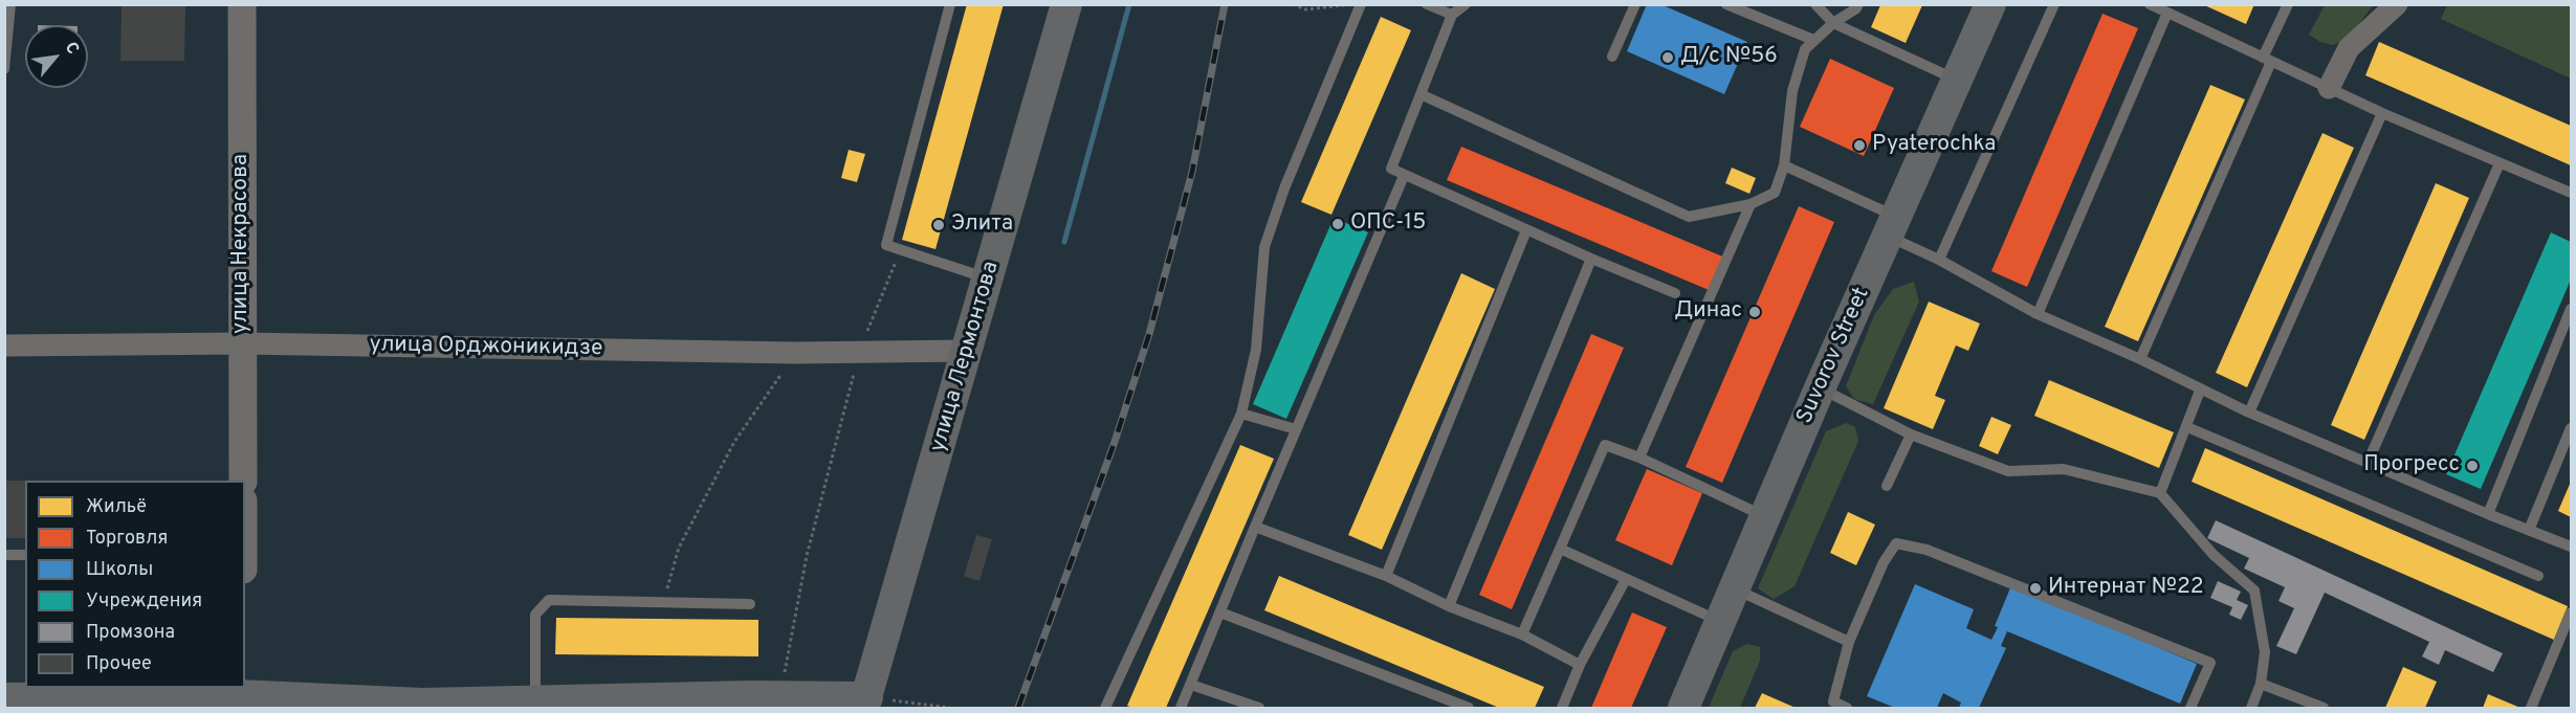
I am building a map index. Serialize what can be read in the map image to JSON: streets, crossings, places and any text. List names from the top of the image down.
{
  "streets": {
    "main road": ["Suvorov Street", "улица Лермонтова"],
    "street": ["улица Некрасова", "улица Орджоникидзе"]
  },
  "crossings": [
    ["улица Некрасова", "улица Орджоникидзе"],
    ["улица Орджоникидзе", "улица Лермонтова"]
  ],
  "places": [
    "Д/с №56",
    "Pyaterochka",
    "ОПС-15",
    "Элита",
    "Динас",
    "Прогресс",
    "Интернат №22"
  ],
  "legend": [
    "Жильё",
    "Торговля",
    "Школы",
    "Учреждения",
    "Промзона",
    "Прочее"
  ],
  "north": "top right"
}
